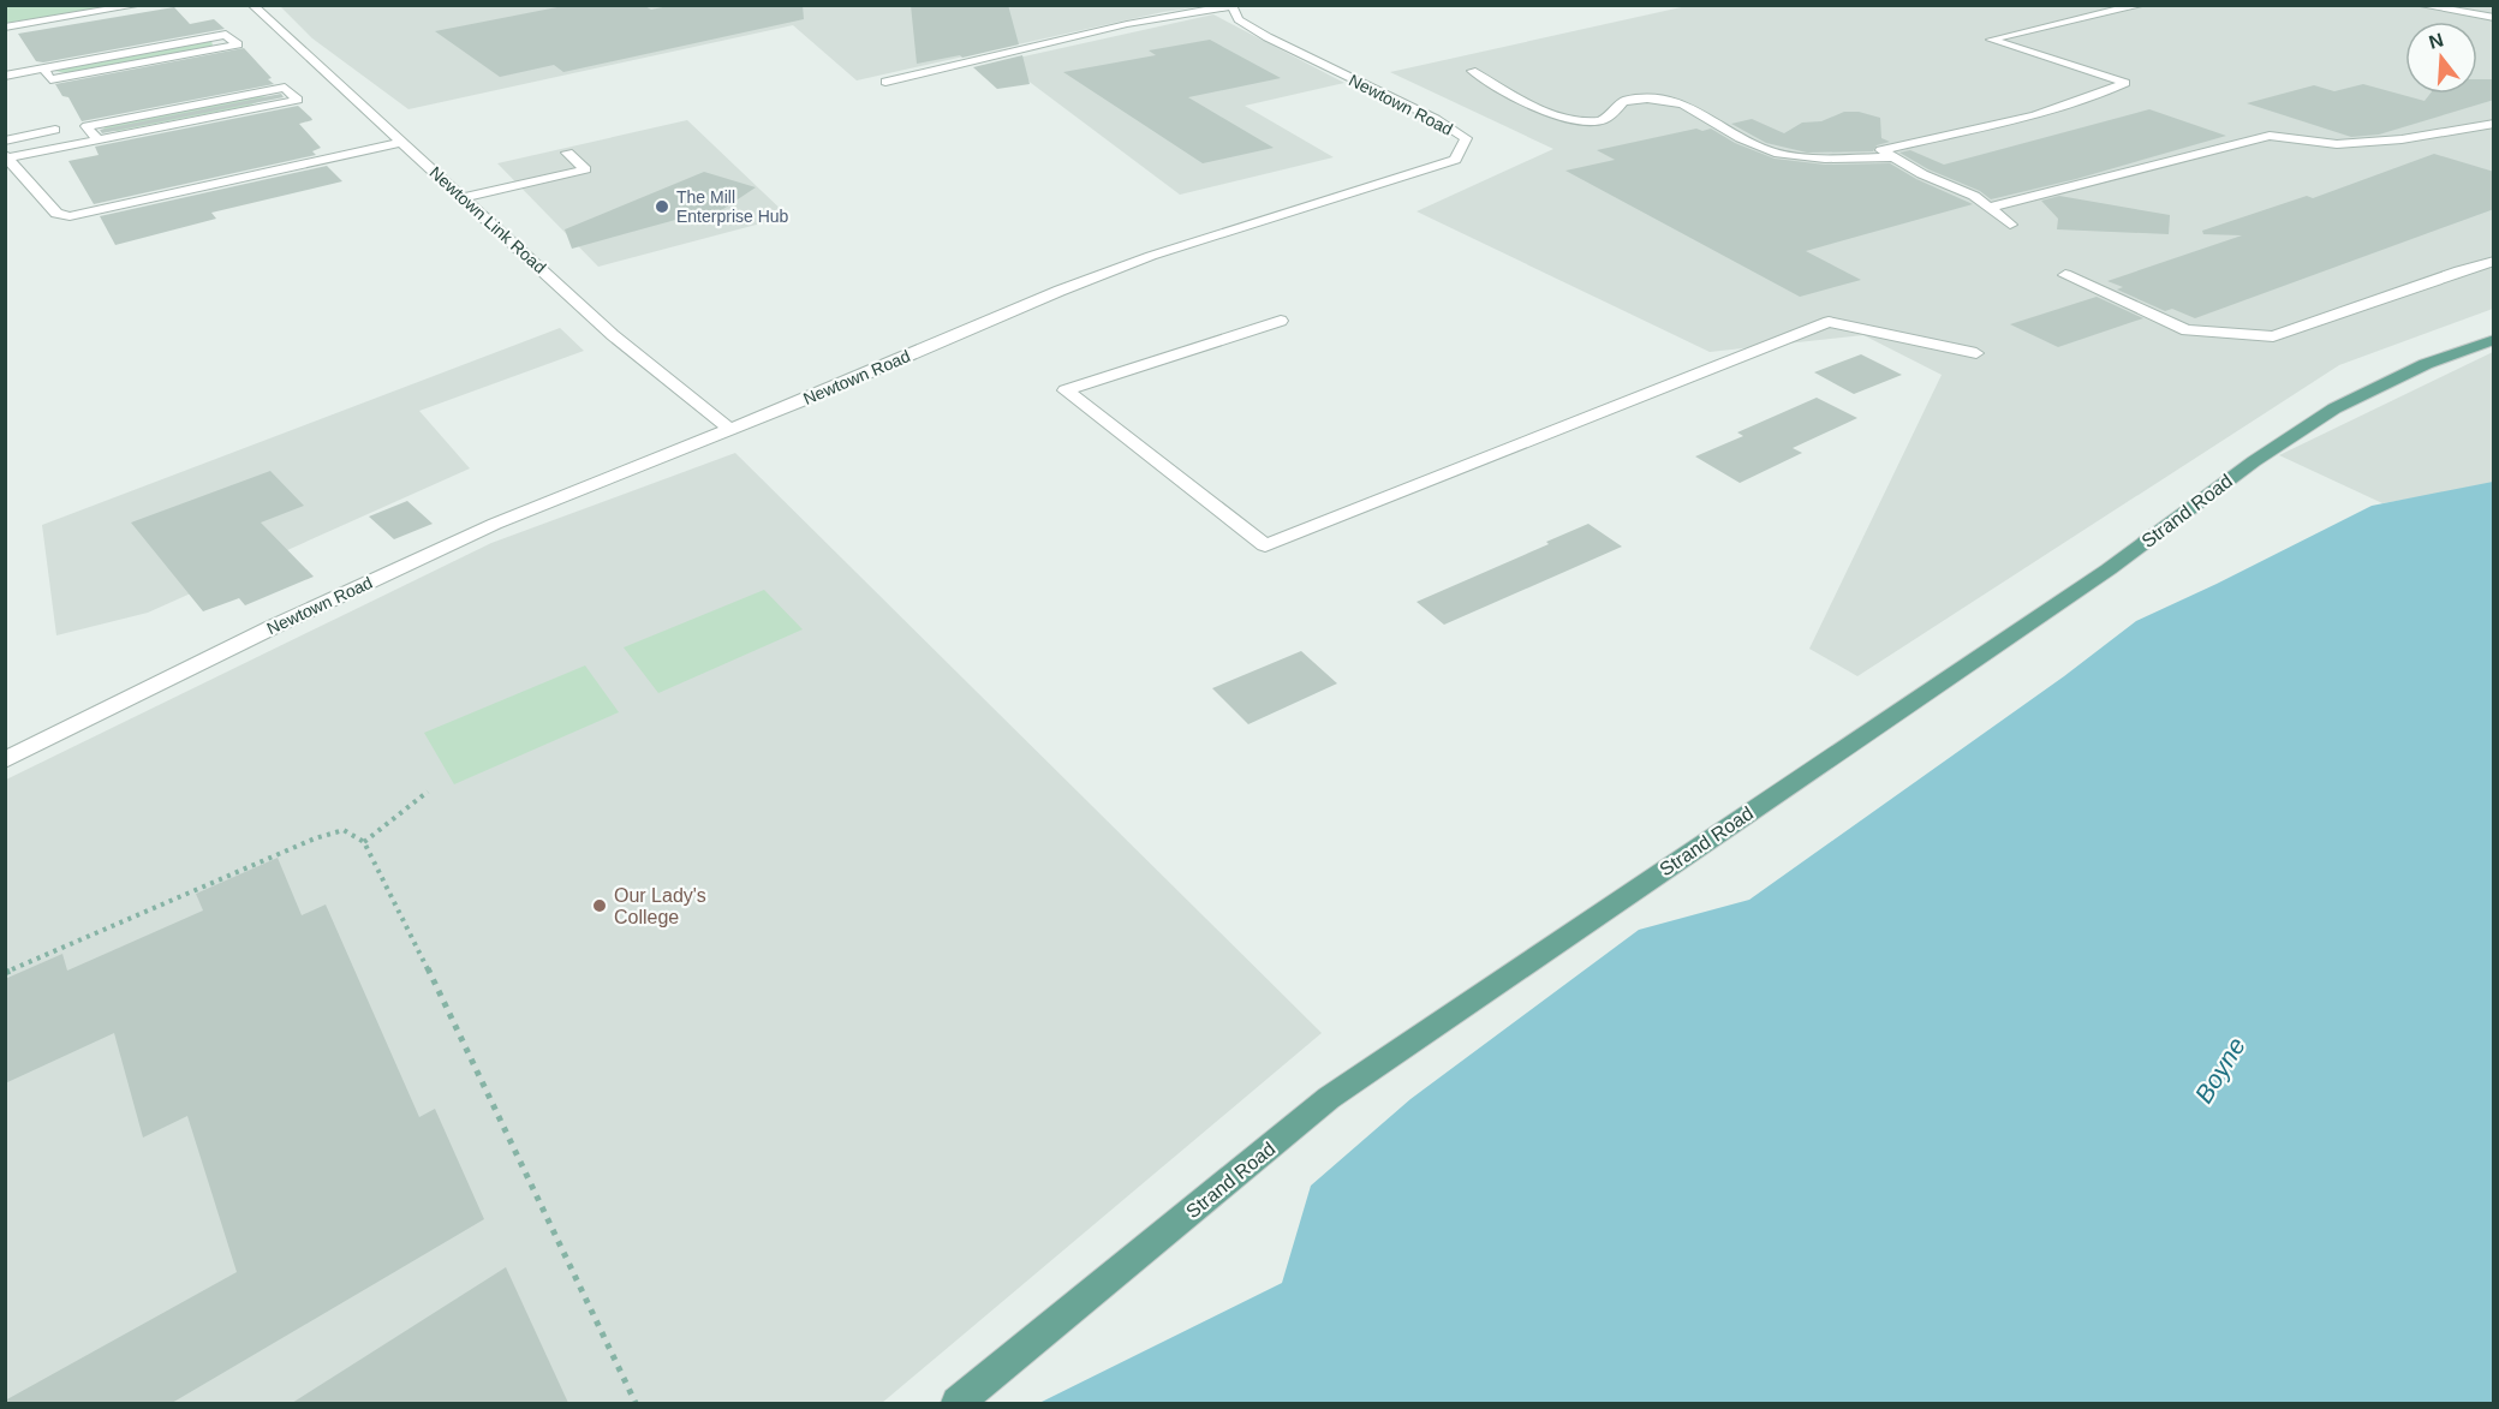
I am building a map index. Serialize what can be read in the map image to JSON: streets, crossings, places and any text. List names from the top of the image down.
{
  "streets": {
    "main road": ["Strand Road"],
    "street": ["Newtown Road", "Newtown Link Road"]
  },
  "crossings": [
    ["Newtown Road", "Newtown Link Road"]
  ],
  "water": ["Boyne"],
  "places": ["The Mill Enterprise Hub", "Our Lady's College"],
  "north": "top"
}
